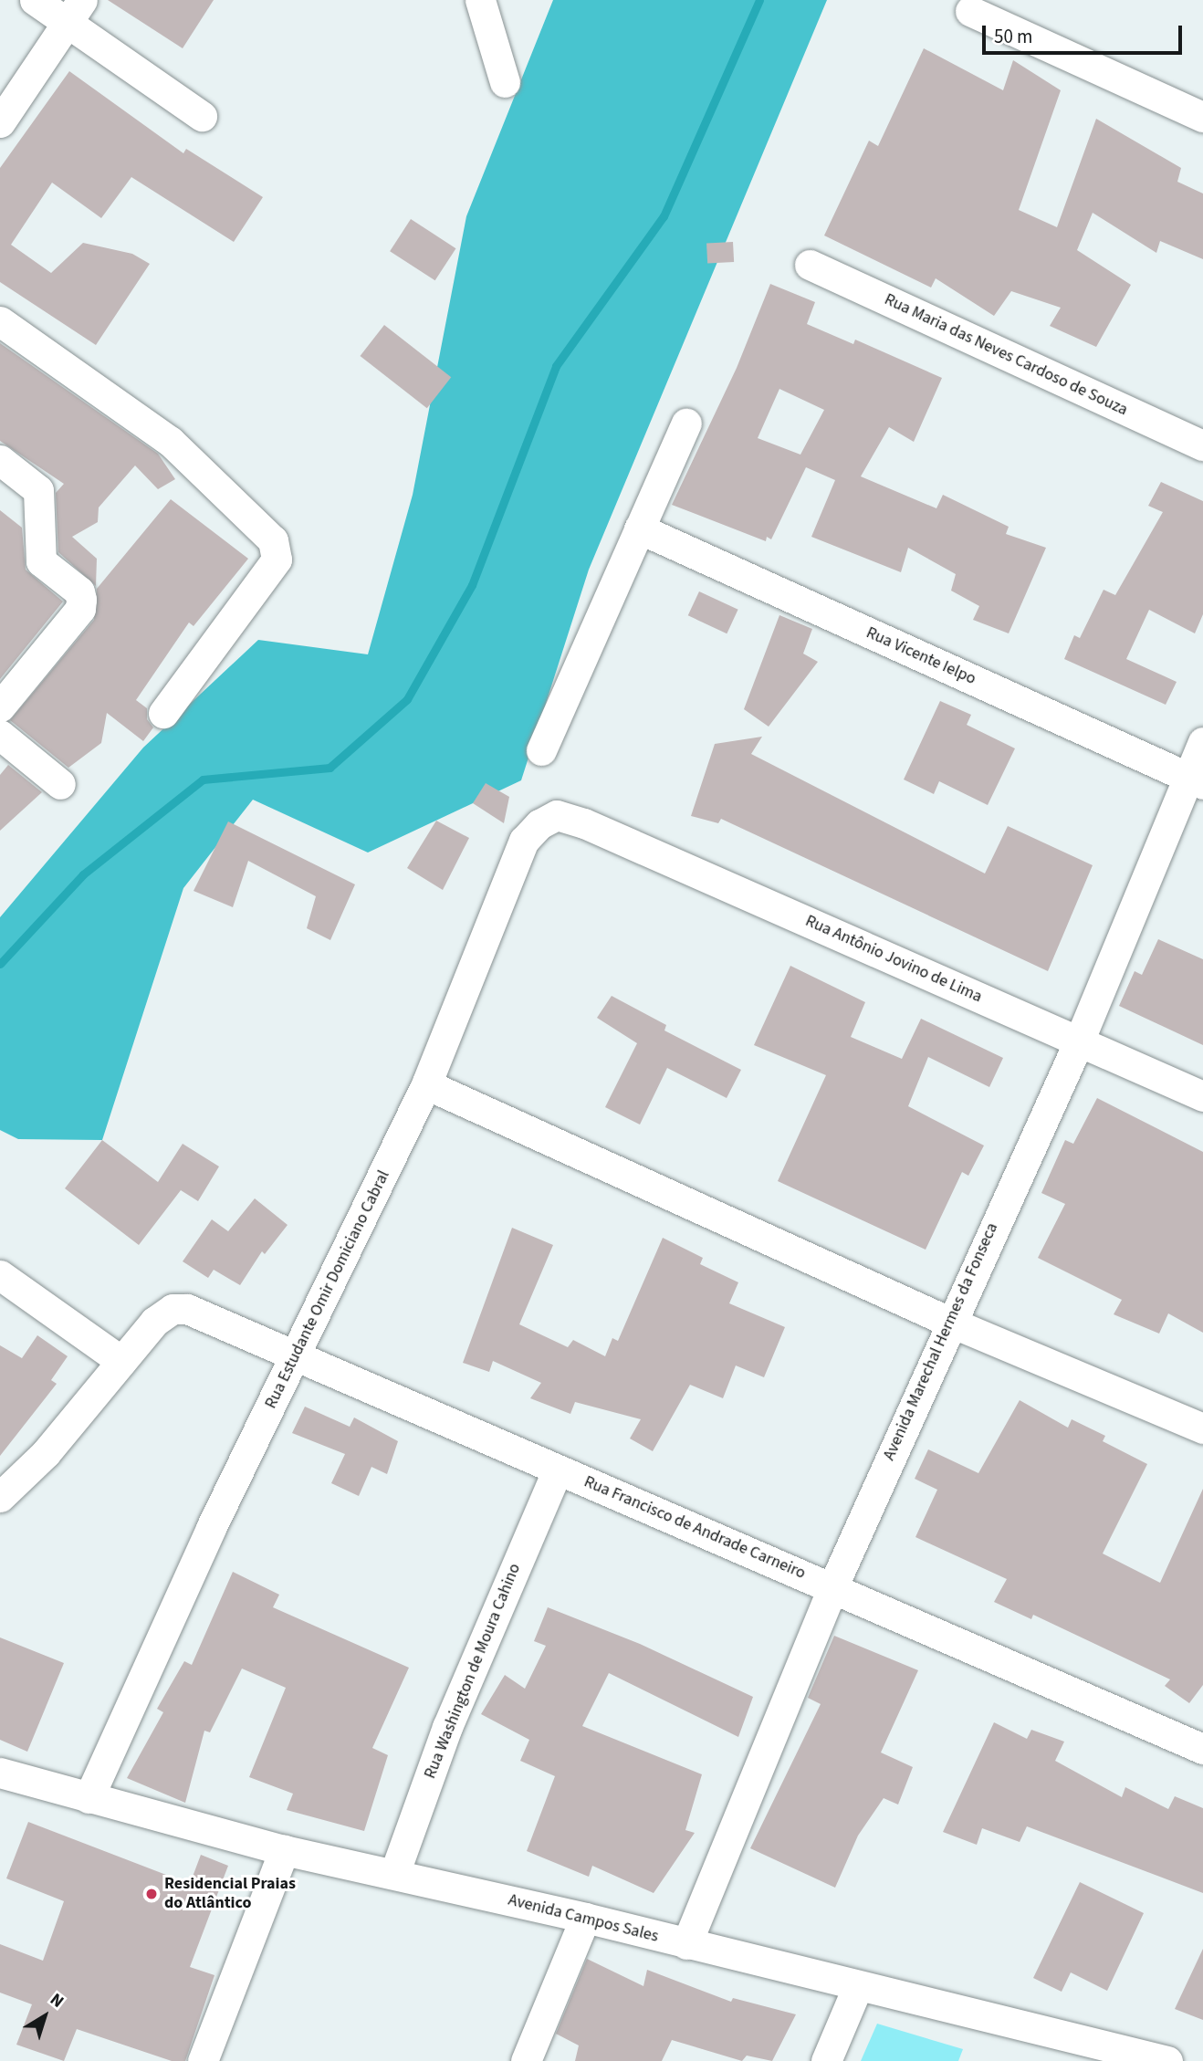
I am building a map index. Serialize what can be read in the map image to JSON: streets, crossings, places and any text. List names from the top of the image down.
{
  "streets": {
    "street": [
      "Rua Maria das Neves Cardoso de Souza",
      "Rua Vicente Ielpo",
      "Rua Antônio Jovino de Lima",
      "Rua Estudante Omir Domiciano Cabral",
      "Avenida Marechal Hermes da Fonseca",
      "Rua Francisco de Andrade Carneiro",
      "Rua Washington de Moura Cahino",
      "Avenida Campos Sales"
    ]
  },
  "crossings": [
    ["Rua Vicente Ielpo", "Avenida Marechal Hermes da Fonseca"],
    ["Rua Antônio Jovino de Lima", "Rua Estudante Omir Domiciano Cabral"],
    ["Rua Antônio Jovino de Lima", "Avenida Marechal Hermes da Fonseca"],
    ["Rua Estudante Omir Domiciano Cabral", "Rua Francisco de Andrade Carneiro"],
    ["Rua Estudante Omir Domiciano Cabral", "Avenida Campos Sales"],
    ["Avenida Marechal Hermes da Fonseca", "Rua Francisco de Andrade Carneiro"],
    ["Avenida Marechal Hermes da Fonseca", "Avenida Campos Sales"],
    ["Rua Francisco de Andrade Carneiro", "Rua Washington de Moura Cahino"],
    ["Rua Washington de Moura Cahino", "Avenida Campos Sales"]
  ],
  "places": ["Residencial Praias do Atlântico"],
  "scale_bar": "50 m",
  "north": "top right"
}
